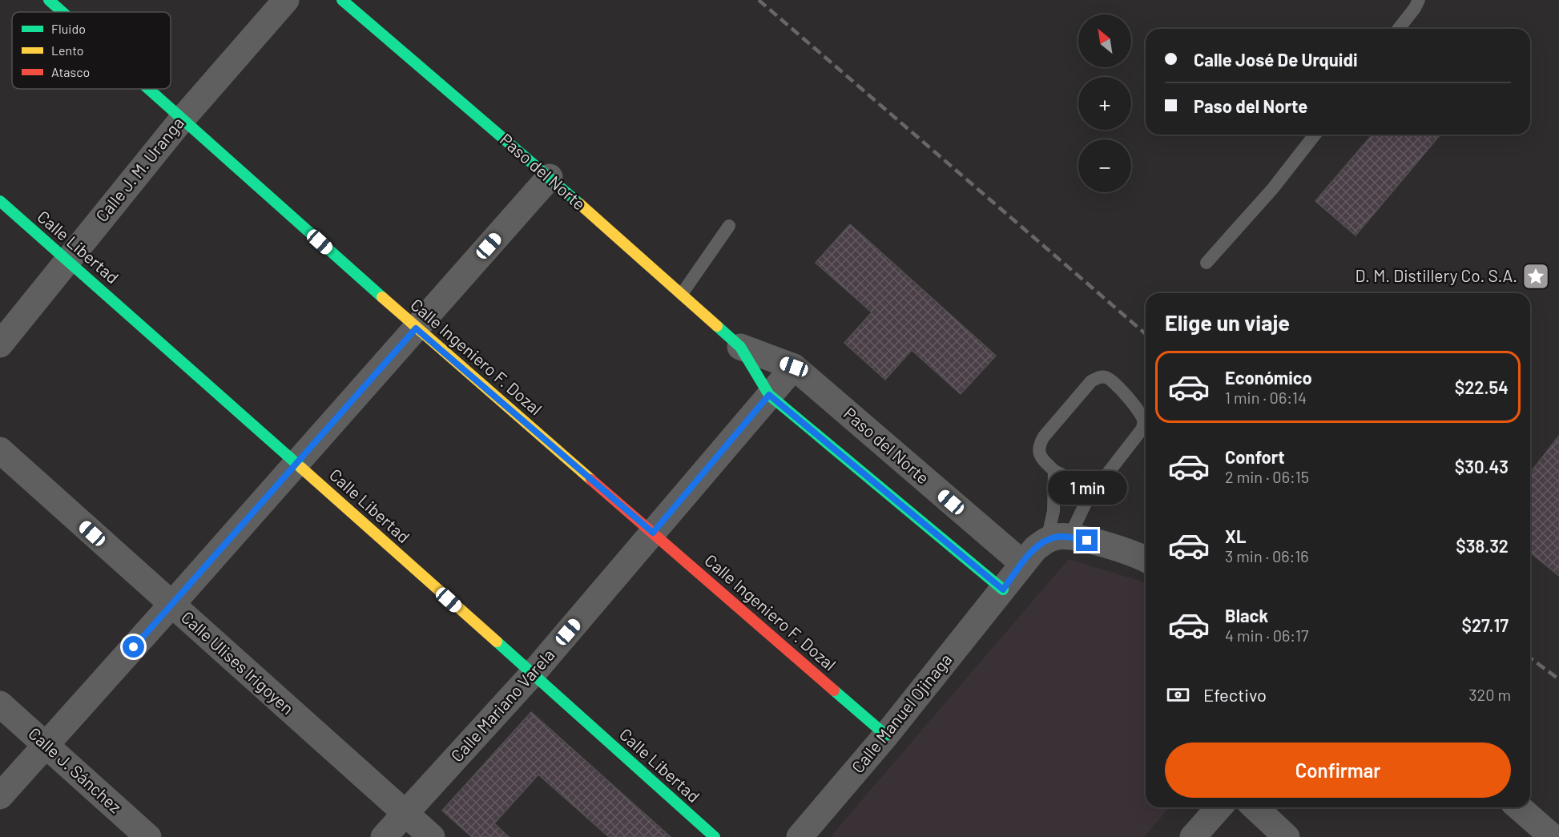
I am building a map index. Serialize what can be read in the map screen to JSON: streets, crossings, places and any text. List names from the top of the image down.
{
  "streets": {
    "street": [
      "Calle J. M. Uranga",
      "Paso del Norte",
      "Calle Libertad",
      "Calle Ingeniero F. Dozal",
      "Calle Ulises Irigoyen",
      "Calle Mariano Varela",
      "Calle Manuel Ojinaga",
      "Calle J. Sánchez"
    ]
  },
  "crossings": [
    ["Calle J. M. Uranga", "Calle Libertad"],
    ["Calle J. M. Uranga", "Calle Ingeniero F. Dozal"],
    ["Paso del Norte", "Calle Mariano Varela"],
    ["Paso del Norte", "Calle Manuel Ojinaga"],
    ["Calle Libertad", "Calle Mariano Varela"],
    ["Calle Ingeniero F. Dozal", "Calle Mariano Varela"],
    ["Calle Ingeniero F. Dozal", "Calle Manuel Ojinaga"],
    ["Calle Ulises Irigoyen", "Calle Mariano Varela"]
  ],
  "places": {
    "place": ["D. M. Distillery Co. S.A."]
  },
  "legend": ["Fluido", "Lento", "Atasco"],
  "north": "top left",
  "page": {
    "map_buttons": ["+", "−"],
    "banner": ["Calle José De Urquidi", "Paso del Norte"],
    "heading": "Elige un viaje",
    "list": [
      {
        "name": "Económico",
        "note": "1 min · 06:14",
        "value": "$22.54"
      },
      {
        "name": "Confort",
        "note": "2 min · 06:15",
        "value": "$30.43"
      },
      {
        "name": "XL",
        "note": "3 min · 06:16",
        "value": "$38.32"
      },
      {
        "name": "Black",
        "note": "4 min · 06:17",
        "value": "$27.17"
      }
    ],
    "bubble": "1 min",
    "pay": ["Efectivo", "320 m"],
    "buttons": "Confirmar"
  }
}
